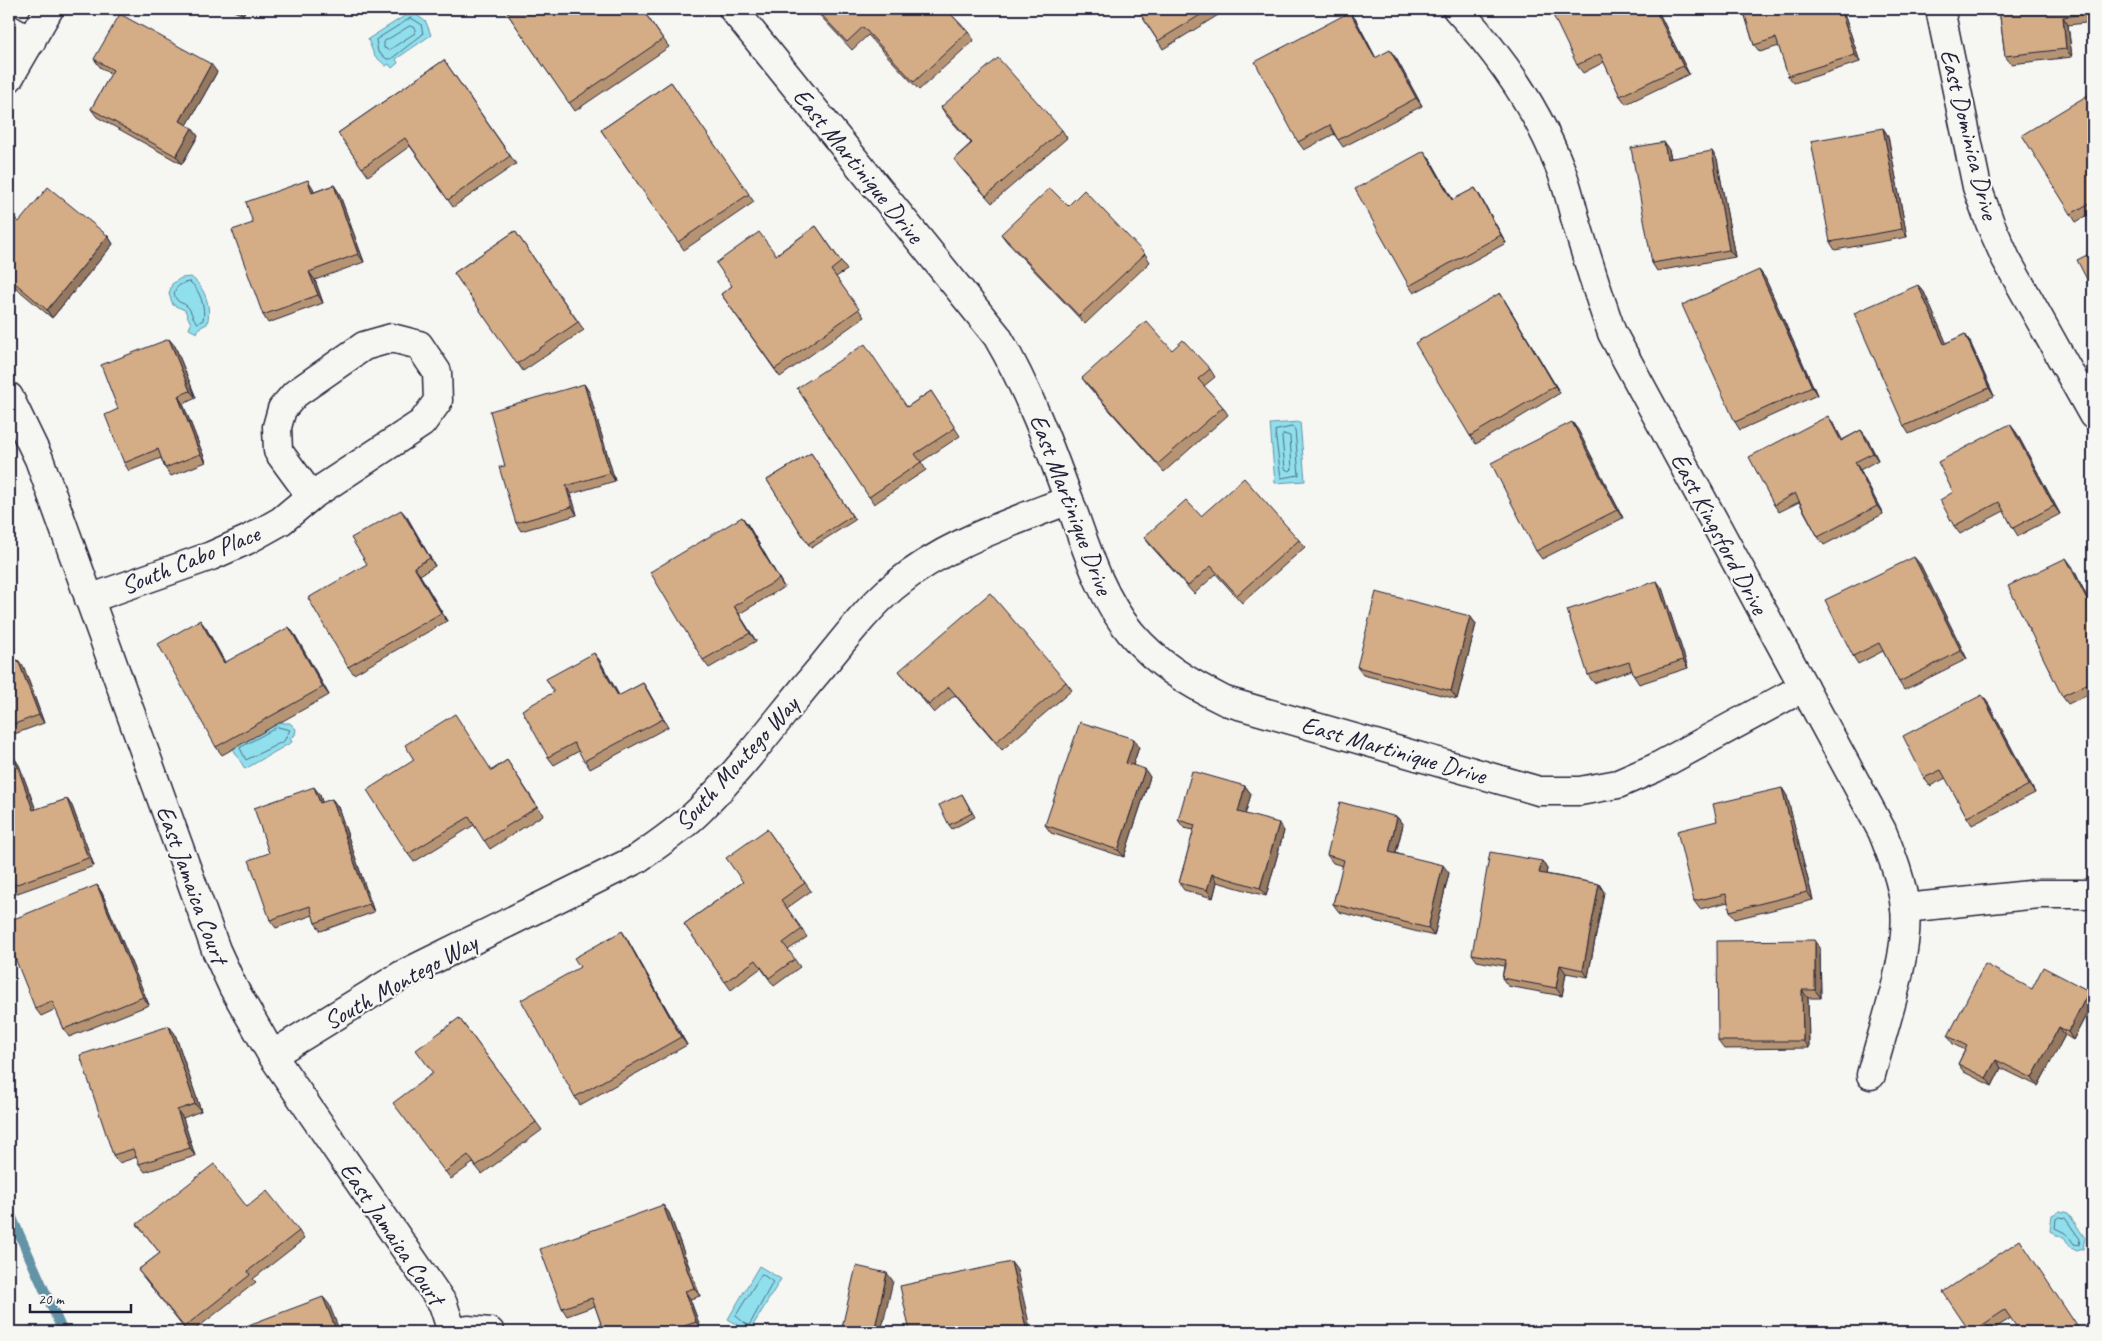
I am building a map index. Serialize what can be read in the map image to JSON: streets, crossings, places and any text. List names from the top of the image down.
{
  "streets": {
    "street": [
      "East Dominica Drive",
      "East Martinique Drive",
      "East Kingsford Drive",
      "South Cabo Place",
      "South Montego Way",
      "East Jamaica Court"
    ]
  },
  "crossings": [
    ["East Martinique Drive", "East Kingsford Drive"],
    ["East Martinique Drive", "South Montego Way"],
    ["South Cabo Place", "East Jamaica Court"],
    ["South Montego Way", "East Jamaica Court"]
  ],
  "scale_bar": "20 m"
}
